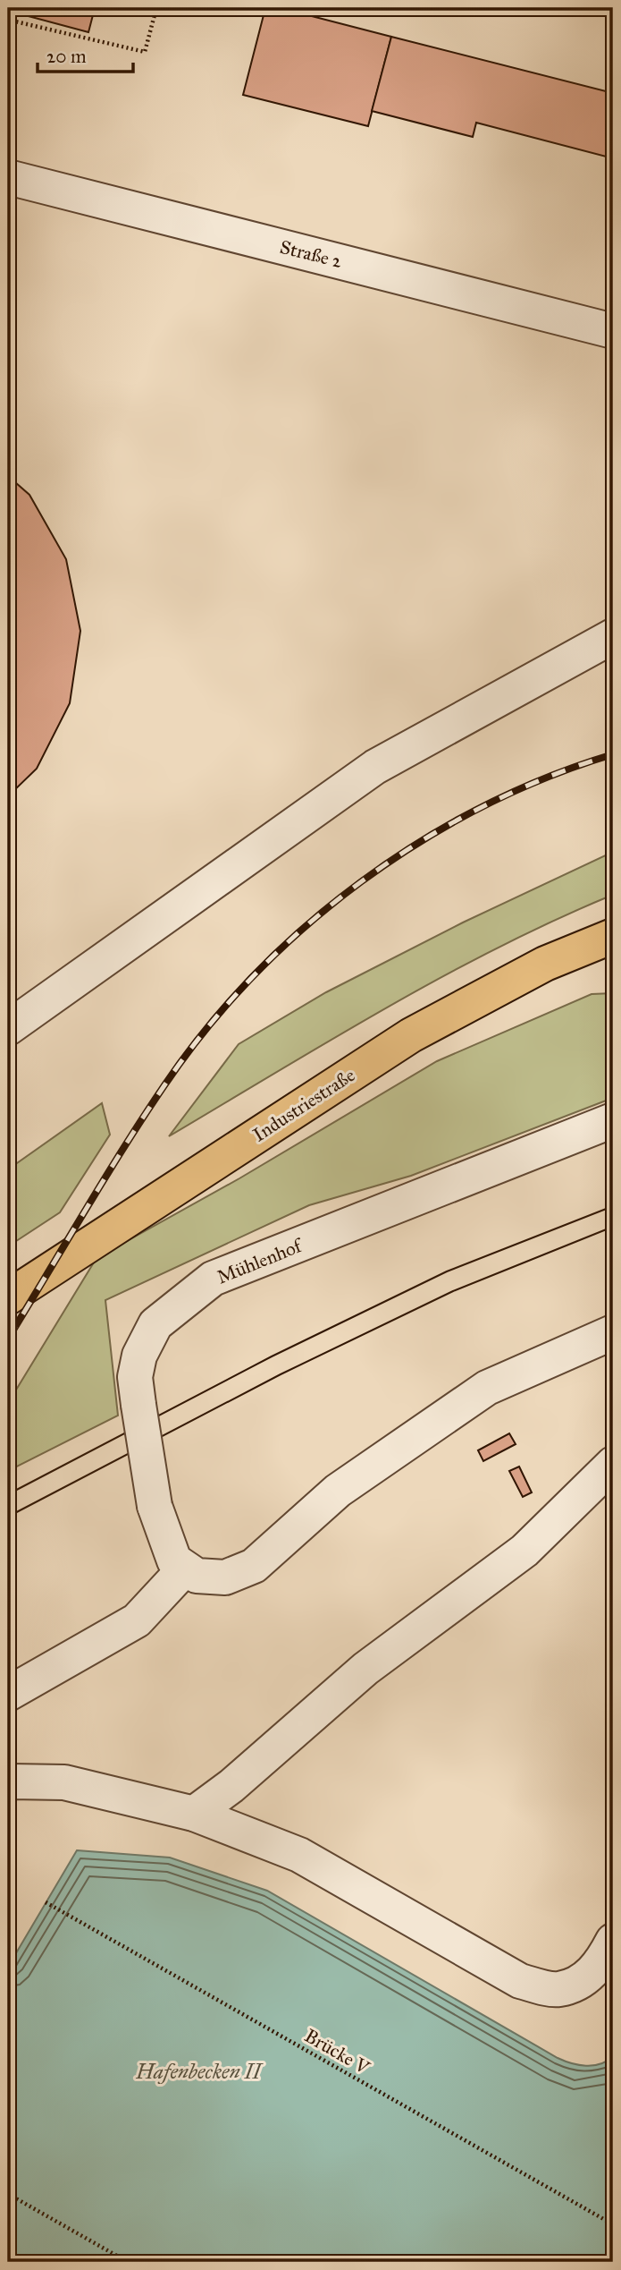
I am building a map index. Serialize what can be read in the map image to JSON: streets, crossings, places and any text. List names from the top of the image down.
{
  "streets": {
    "main road": ["Industriestraße"],
    "street": ["Straße 2", "Mühlenhof"],
    "path": ["Brücke V"]
  },
  "water": ["Hafenbecken II"],
  "scale_bar": "20 m"
}
